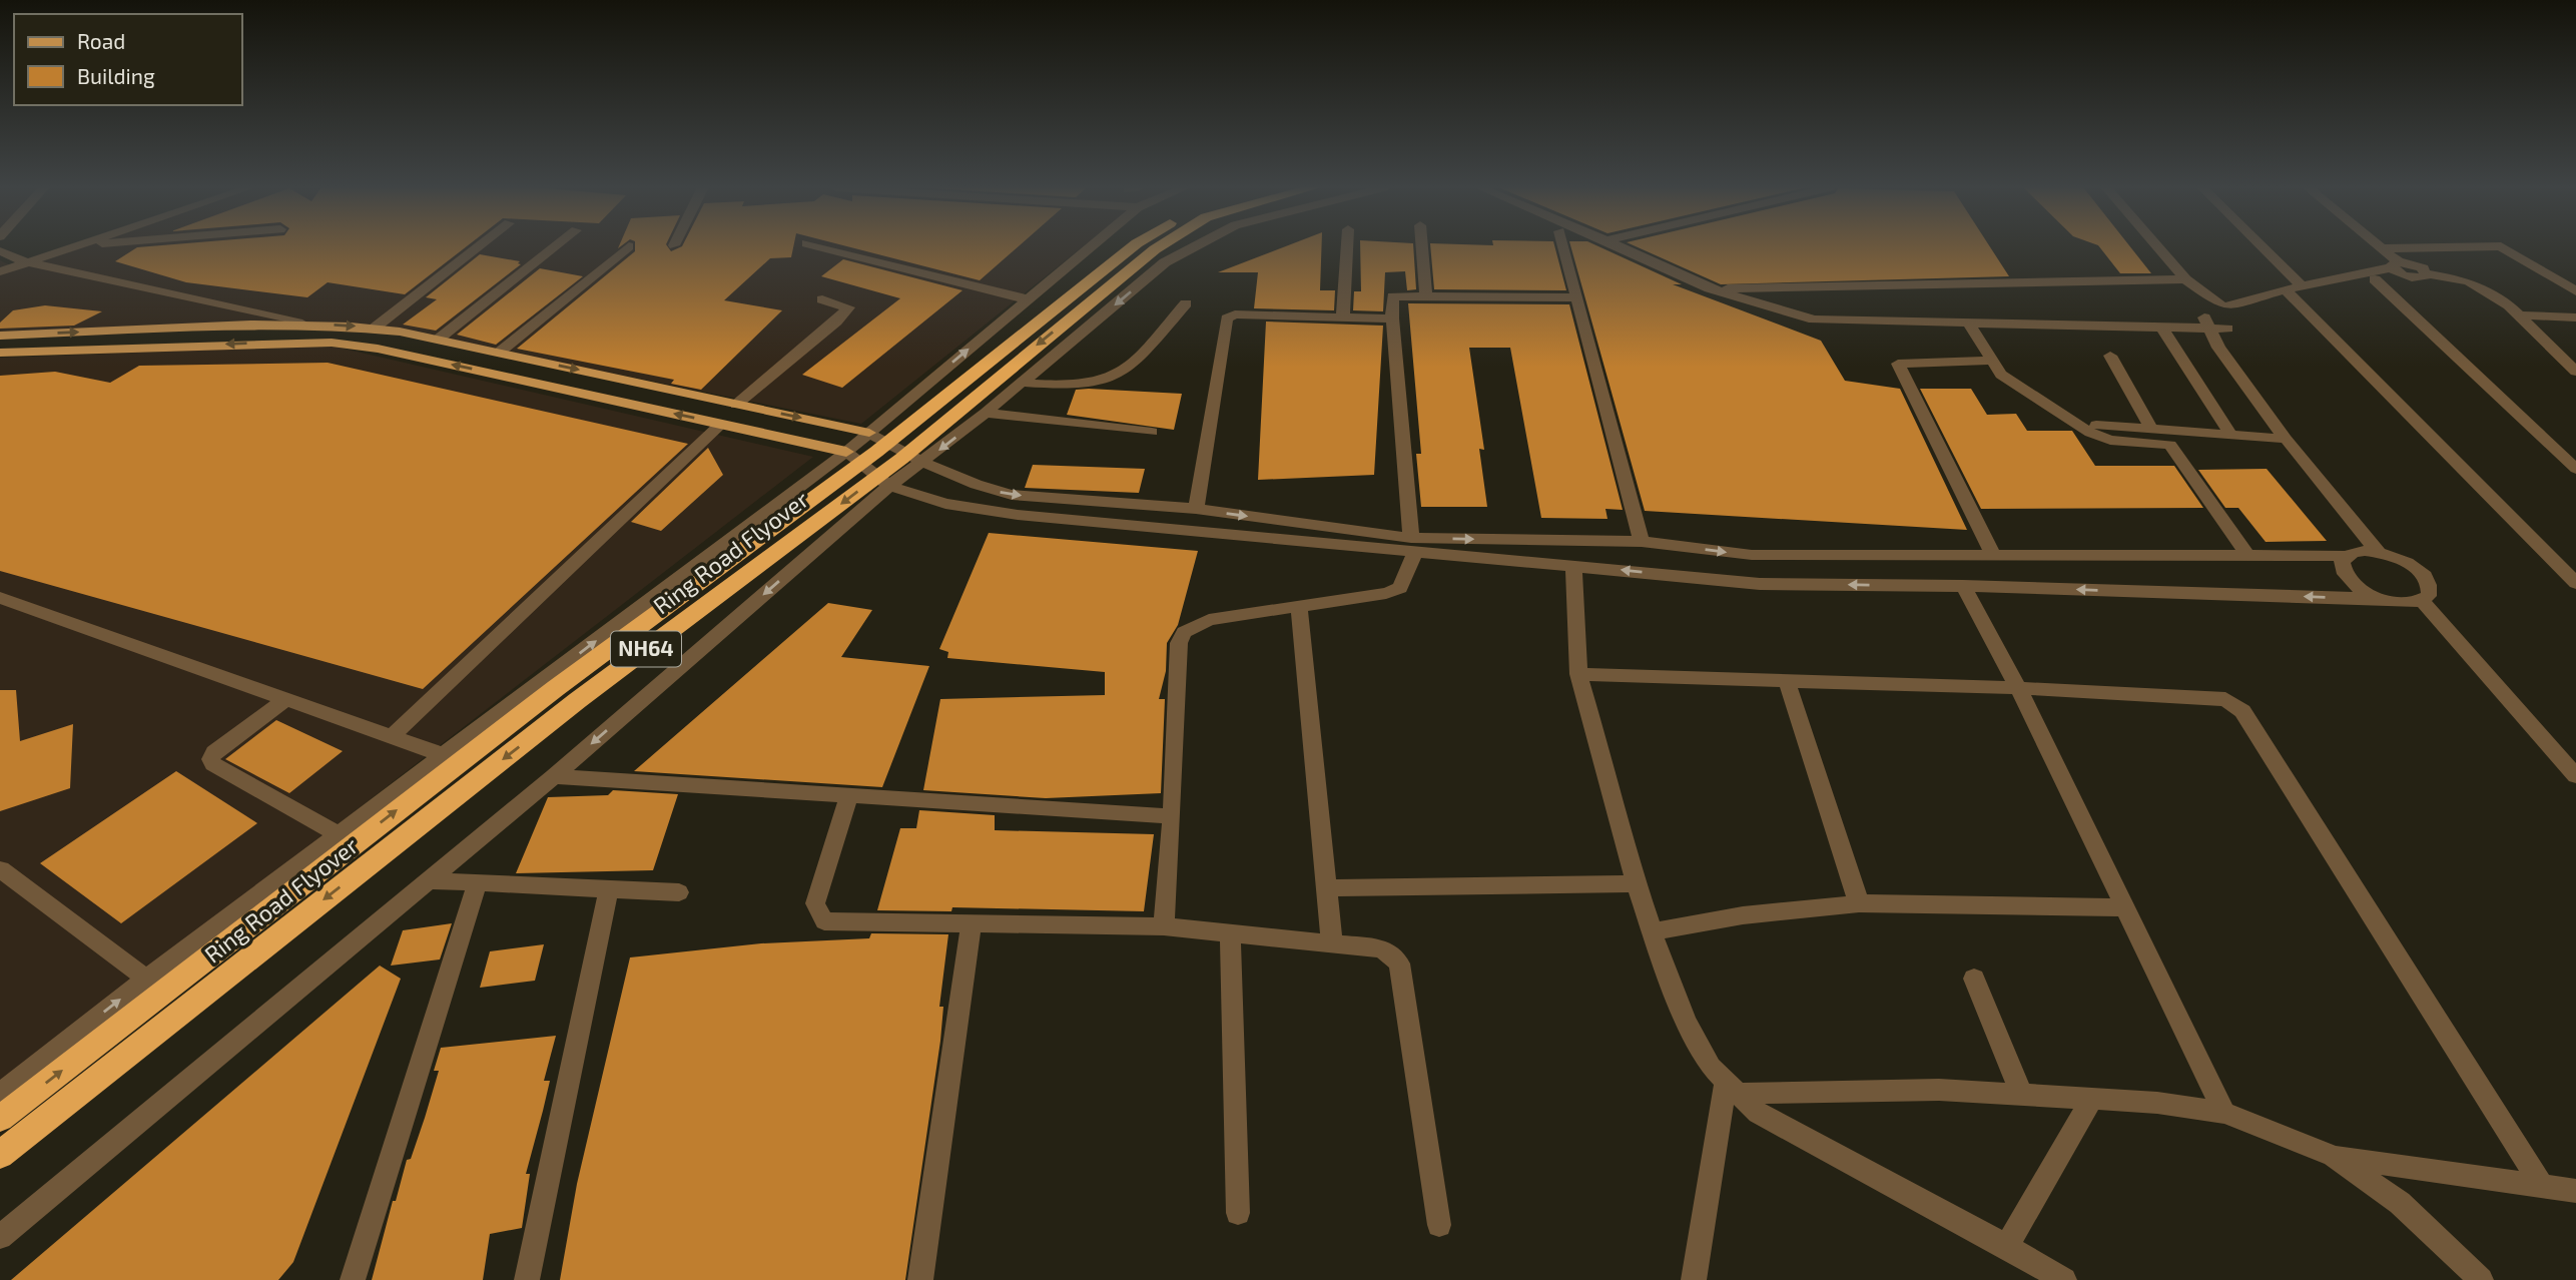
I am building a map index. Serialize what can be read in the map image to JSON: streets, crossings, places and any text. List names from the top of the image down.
{
  "streets": {
    "highway": ["Ring Road Flyover", "NH64"]
  },
  "legend": ["Road", "Building"]
}
